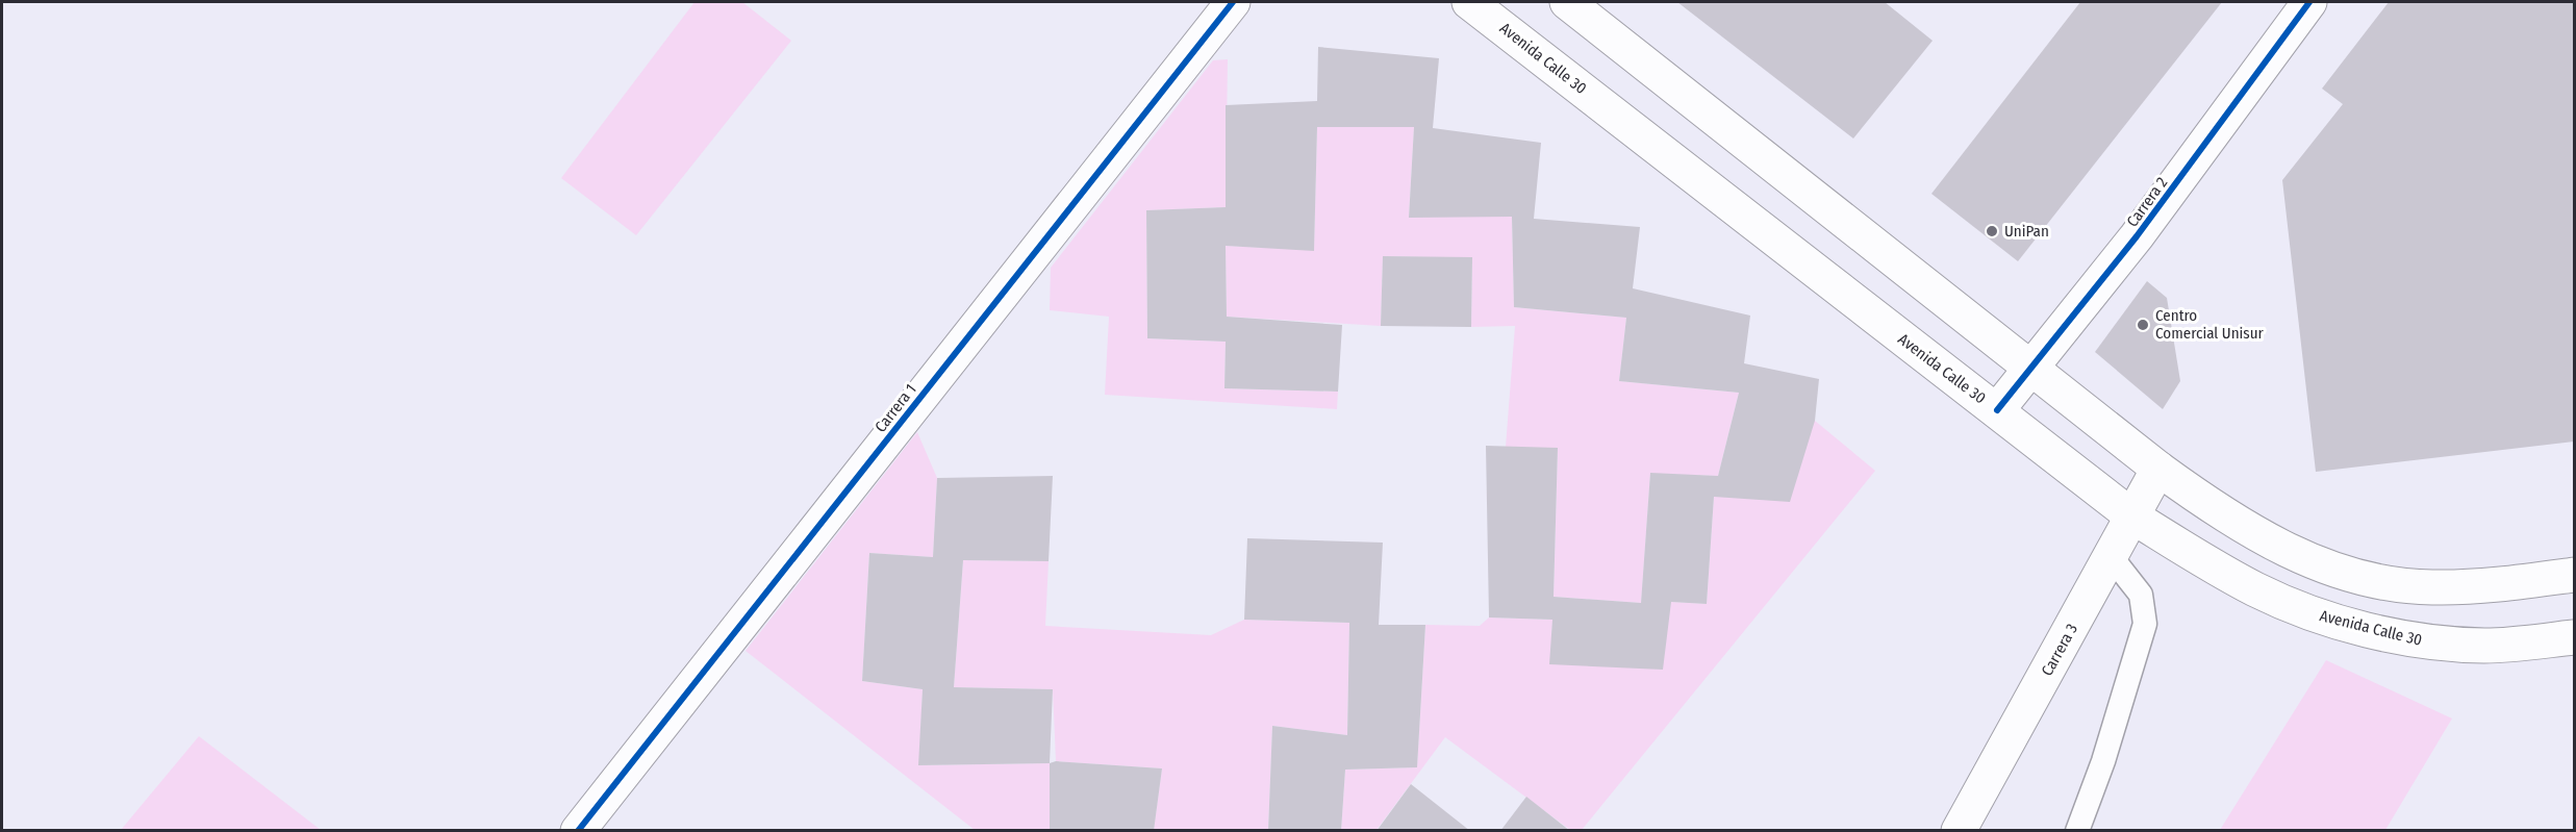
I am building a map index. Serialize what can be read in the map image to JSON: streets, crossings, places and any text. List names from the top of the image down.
{
  "streets": {
    "main road": [
      "Avenida Calle 30",
      "Carrera 2",
      "Carrera 1",
      "Carrera 3"
    ]
  },
  "crossings": [
    ["Avenida Calle 30", "Carrera 2"],
    ["Avenida Calle 30", "Carrera 3"]
  ],
  "places": ["UniPan", "Centro Comercial Unisur"]
}
